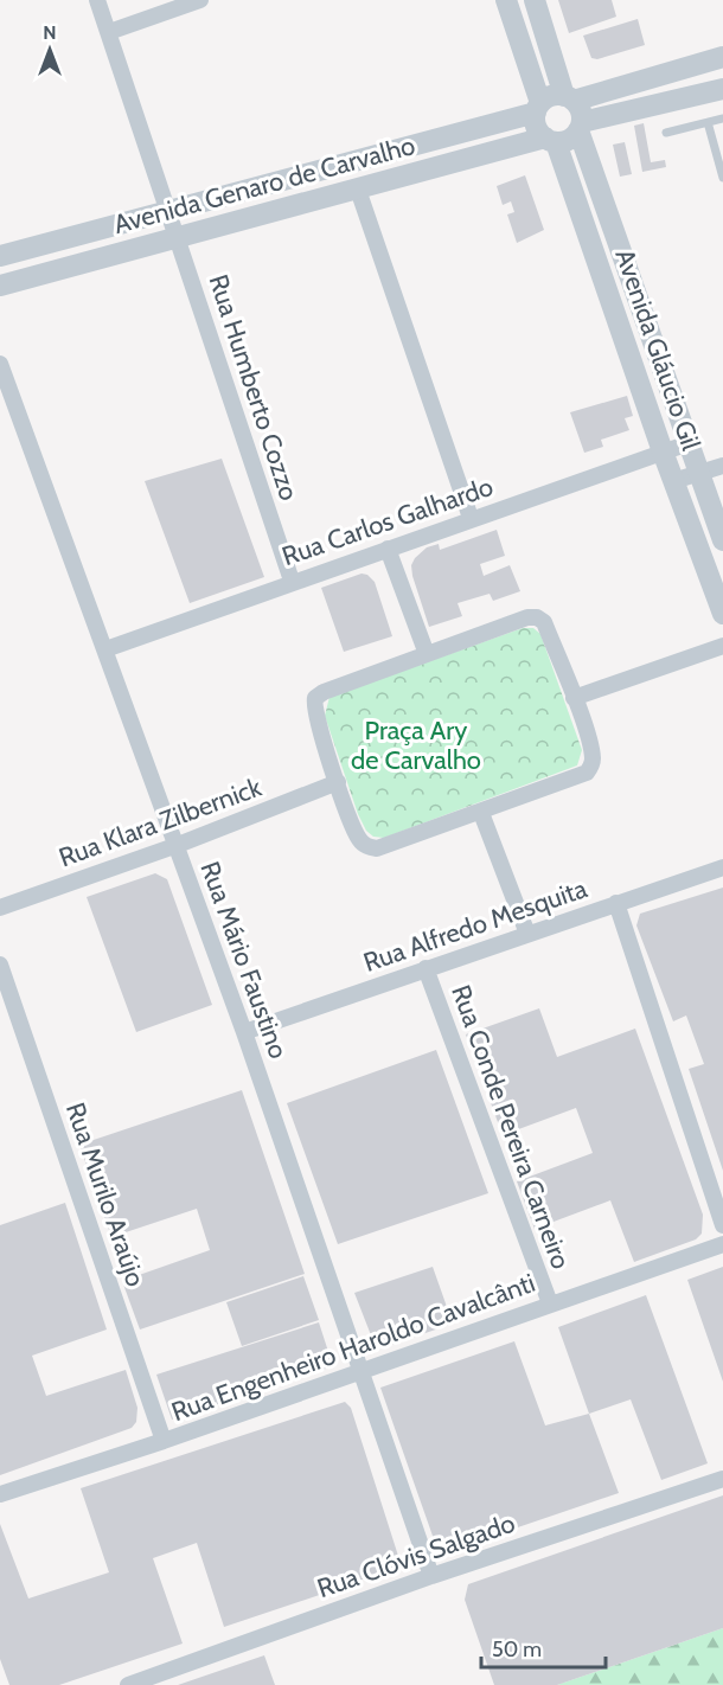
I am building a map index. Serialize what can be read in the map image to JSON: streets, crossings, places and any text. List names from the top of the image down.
{
  "streets": {
    "street": [
      "Avenida Genaro de Carvalho",
      "Avenida Gláucio Gil",
      "Rua Humberto Cozzo",
      "Rua Carlos Galhardo",
      "Rua Klara Zilbernick",
      "Rua Alfredo Mesquita",
      "Rua Mário Faustino",
      "Rua Conde Pereira Carneiro",
      "Rua Murilo Araújo",
      "Rua Engenheiro Haroldo Cavalcânti",
      "Rua Clóvis Salgado"
    ]
  },
  "crossings": [
    ["Avenida Genaro de Carvalho", "Avenida Gláucio Gil"],
    ["Avenida Genaro de Carvalho", "Rua Humberto Cozzo"],
    ["Avenida Gláucio Gil", "Rua Carlos Galhardo"],
    ["Rua Humberto Cozzo", "Rua Carlos Galhardo"],
    ["Rua Carlos Galhardo", "Rua Mário Faustino"],
    ["Rua Klara Zilbernick", "Rua Mário Faustino"],
    ["Rua Alfredo Mesquita", "Rua Mário Faustino"],
    ["Rua Alfredo Mesquita", "Rua Conde Pereira Carneiro"],
    ["Rua Mário Faustino", "Rua Engenheiro Haroldo Cavalcânti"],
    ["Rua Mário Faustino", "Rua Clóvis Salgado"],
    ["Rua Conde Pereira Carneiro", "Rua Engenheiro Haroldo Cavalcânti"],
    ["Rua Murilo Araújo", "Rua Engenheiro Haroldo Cavalcânti"]
  ],
  "parks": ["Praça Ary de Carvalho"],
  "scale_bar": "50 m",
  "north": "top"
}
